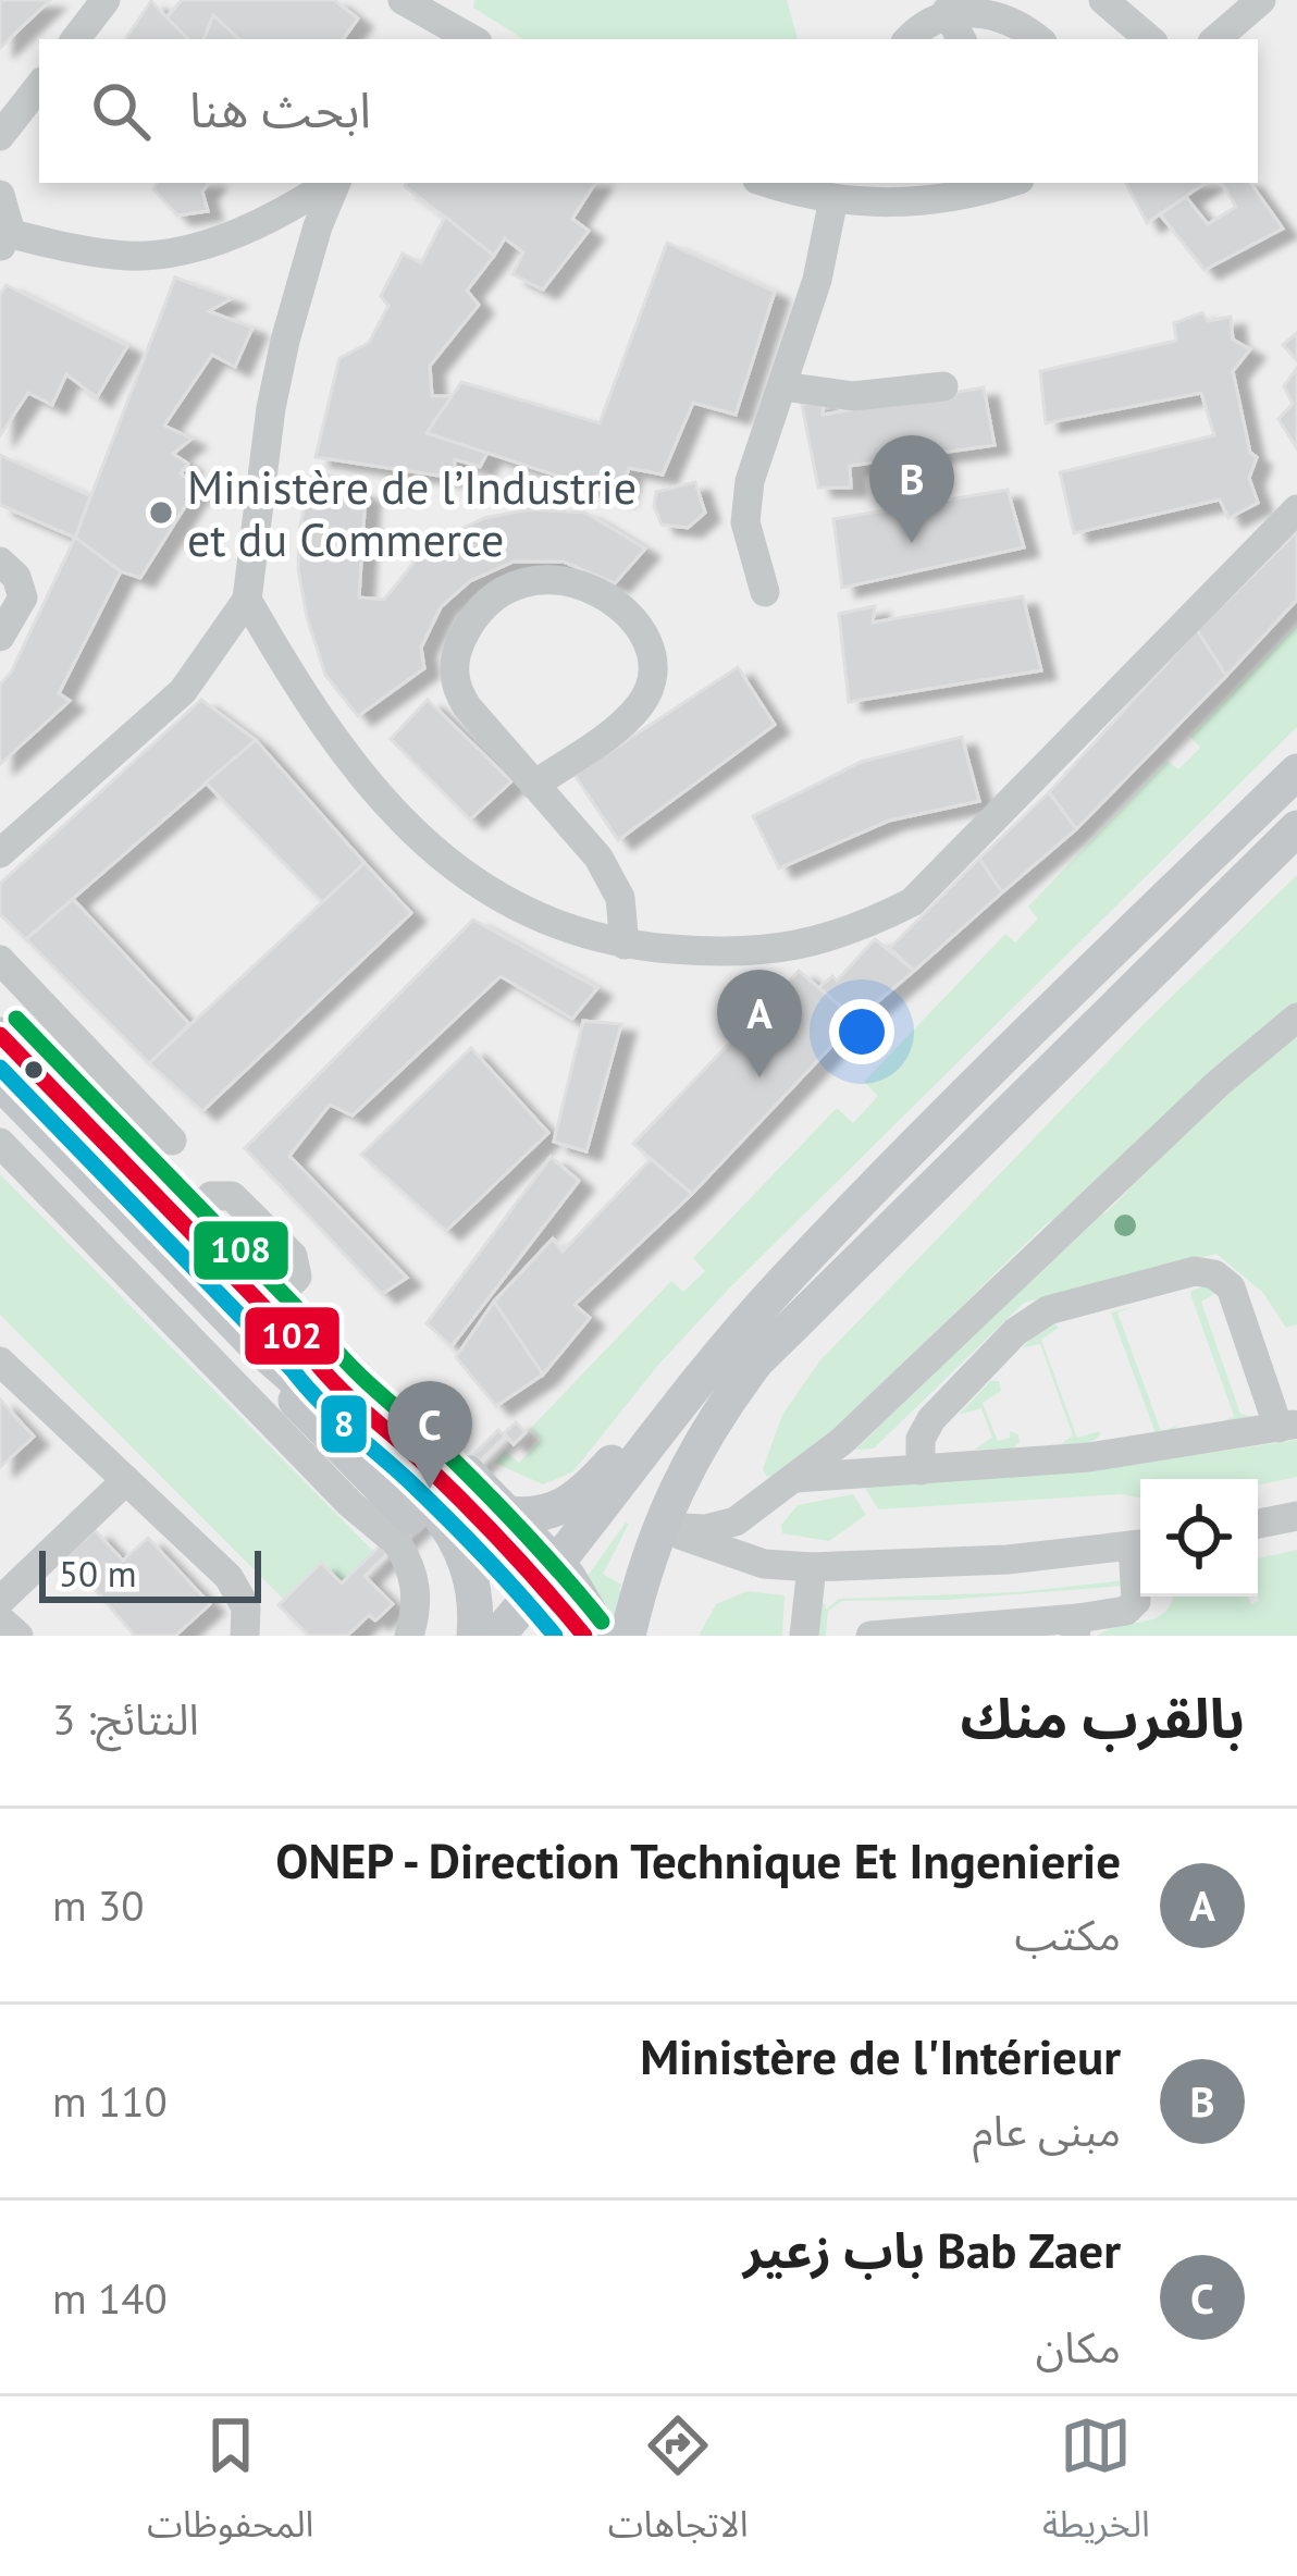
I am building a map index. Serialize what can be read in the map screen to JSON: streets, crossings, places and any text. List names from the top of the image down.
{
  "places": ["Ministère de l’Industrie et du Commerce"],
  "lines": ["transit line 108", "transit line 102", "transit line 8"],
  "scale_bar": "50 m",
  "page": {
    "search": "ابحث هنا",
    "pins": ["B", "A", "C"],
    "scale": "50 m",
    "heading": ["بالقرب منك", "النتائج: 3"],
    "list": [
      {
        "mark": "A",
        "name": "ONEP - Direction Technique Et Ingenierie",
        "note": "مكتب",
        "value": "30 m"
      },
      {
        "mark": "B",
        "name": "Ministère de l'Intérieur",
        "note": "مبنى عام",
        "value": "110 m"
      },
      {
        "mark": "C",
        "name": "Bab Zaer باب زعير",
        "note": "مكان",
        "value": "140 m"
      }
    ],
    "nav": ["الخريطة", "الاتجاهات", "المحفوظات"]
  }
}
